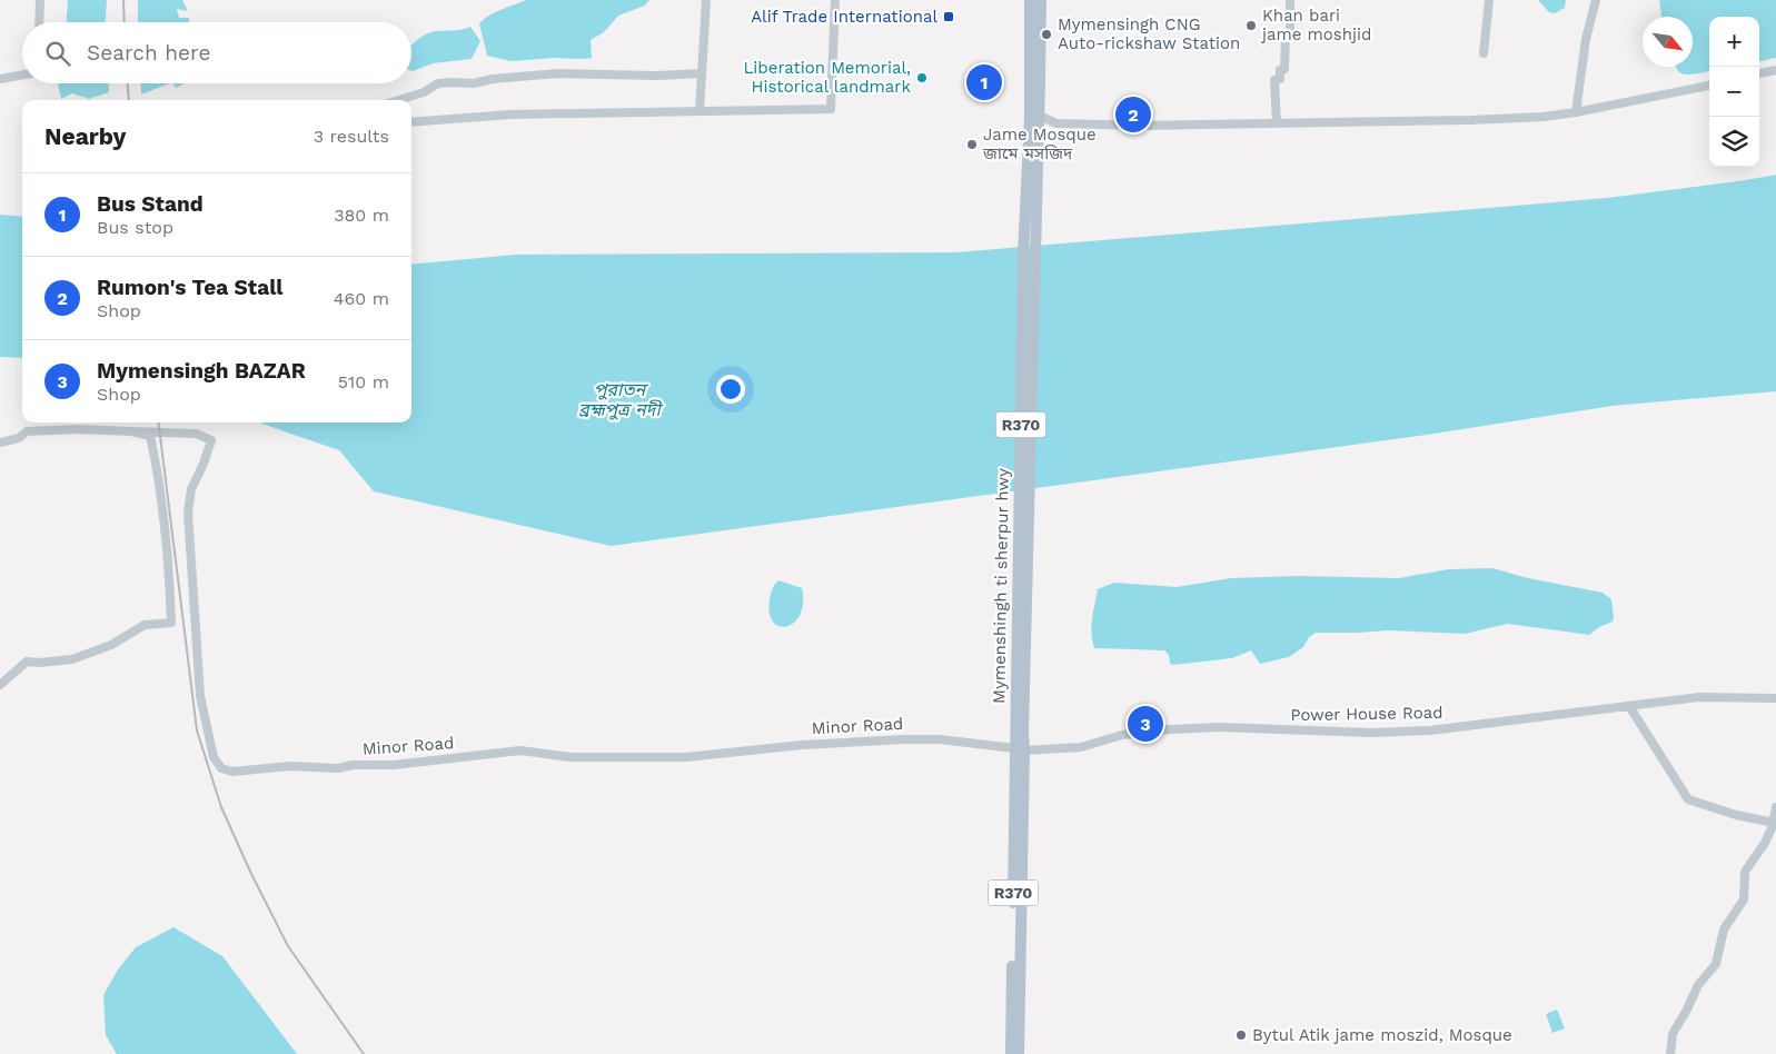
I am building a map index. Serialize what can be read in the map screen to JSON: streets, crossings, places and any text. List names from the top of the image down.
{
  "streets": {
    "main road": ["R370", "Mymenshingh ti sherpur hwy"],
    "street": ["Power House Road", "Minor Road"]
  },
  "crossings": [
    ["Mymenshingh ti sherpur hwy", "Power House Road"],
    ["Mymenshingh ti sherpur hwy", "Minor Road"],
    ["Power House Road", "Minor Road"]
  ],
  "water": ["পুরাতন ব্রহ্মপুত্র নদী"],
  "places": {
    "transit": ["Alif Trade International"],
    "other": [
      "Khan bari jame moshjid",
      "Mymensingh CNG Auto-rickshaw Station",
      "Liberation Memorial, Historical landmark",
      "Jame Mosque জামে মসজিদ",
      "Bytul Atik jame moszid, Mosque"
    ]
  },
  "north": "bottom right",
  "page": {
    "map_buttons": ["+", "−"],
    "search": "Search here",
    "pins": ["1", "2", "3"],
    "heading": ["Nearby", "3 results"],
    "list": [
      {
        "mark": "1",
        "name": "Bus Stand",
        "note": "Bus stop",
        "value": "380 m"
      },
      {
        "mark": "2",
        "name": "Rumon's Tea Stall",
        "note": "Shop",
        "value": "460 m"
      },
      {
        "mark": "3",
        "name": "Mymensingh BAZAR",
        "note": "Shop",
        "value": "510 m"
      }
    ]
  }
}
